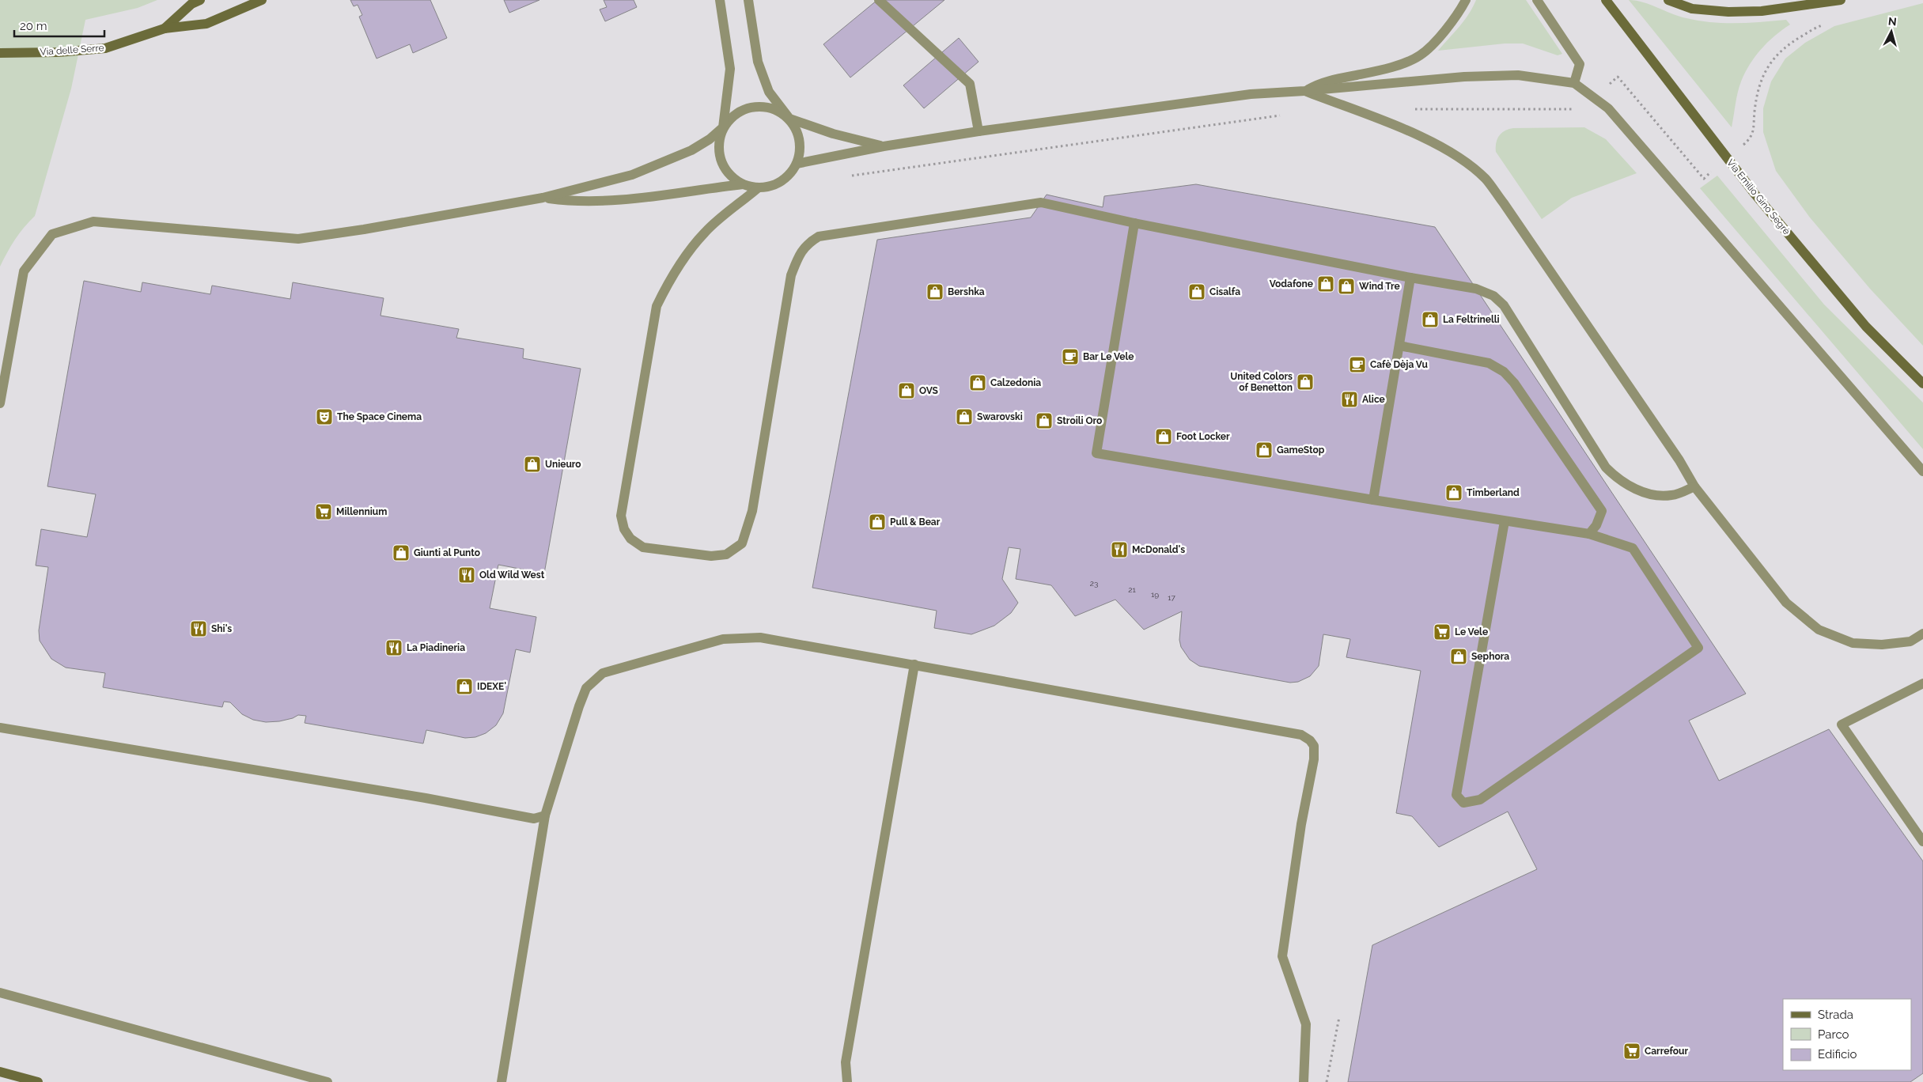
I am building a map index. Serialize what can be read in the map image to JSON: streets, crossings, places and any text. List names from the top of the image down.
{
  "streets": {
    "street": ["Via delle Serre", "Via Emilio Gino Segrè"]
  },
  "places": {
    "shop": [
      "Vodafone",
      "Wind Tre",
      "Bershka",
      "Cisalfa",
      "La Feltrinelli",
      "United Colors of Benetton",
      "Calzedonia",
      "OVS",
      "Swarovski",
      "Stroili Oro",
      "Foot Locker",
      "GameStop",
      "Unieuro",
      "Timberland",
      "Pull & Bear",
      "Giunti al Punto",
      "Sephora",
      "IDEXE'"
    ],
    "cafe": ["Bar Le Vele", "Cafè Dèja Vu"],
    "restaurant": [
      "Alice",
      "McDonald's",
      "Old Wild West",
      "Shi's",
      "La Piadineria"
    ],
    "theatre": ["The Space Cinema"],
    "supermarket": ["Millennium", "Le Vele", "Carrefour"]
  },
  "house_numbers": [
    "23",
    "21",
    "19",
    "17"
  ],
  "legend": ["Strada", "Parco", "Edificio"],
  "scale_bar": "20 m",
  "north": "top"
}
